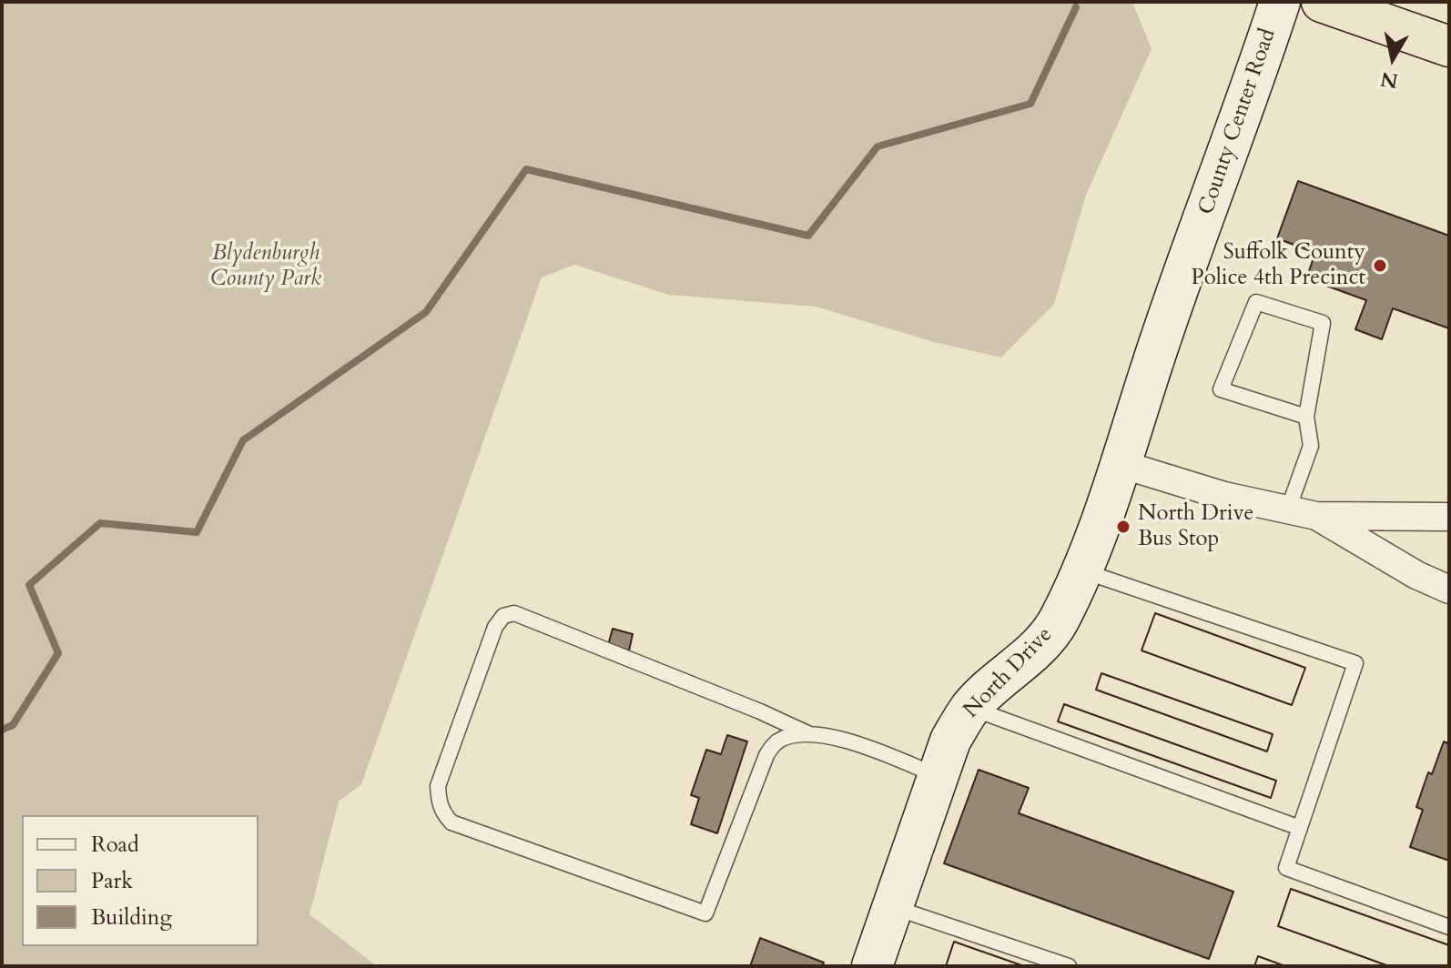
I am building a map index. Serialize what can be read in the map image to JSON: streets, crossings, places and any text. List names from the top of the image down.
{
  "streets": {
    "street": ["County Center Road", "North Drive"]
  },
  "crossings": [
    ["County Center Road", "North Drive"]
  ],
  "parks": ["Blydenburgh County Park"],
  "places": ["Suffolk County Police 4th Precinct", "North Drive Bus Stop"],
  "legend": ["Road", "Park", "Building"],
  "north": "bottom"
}
